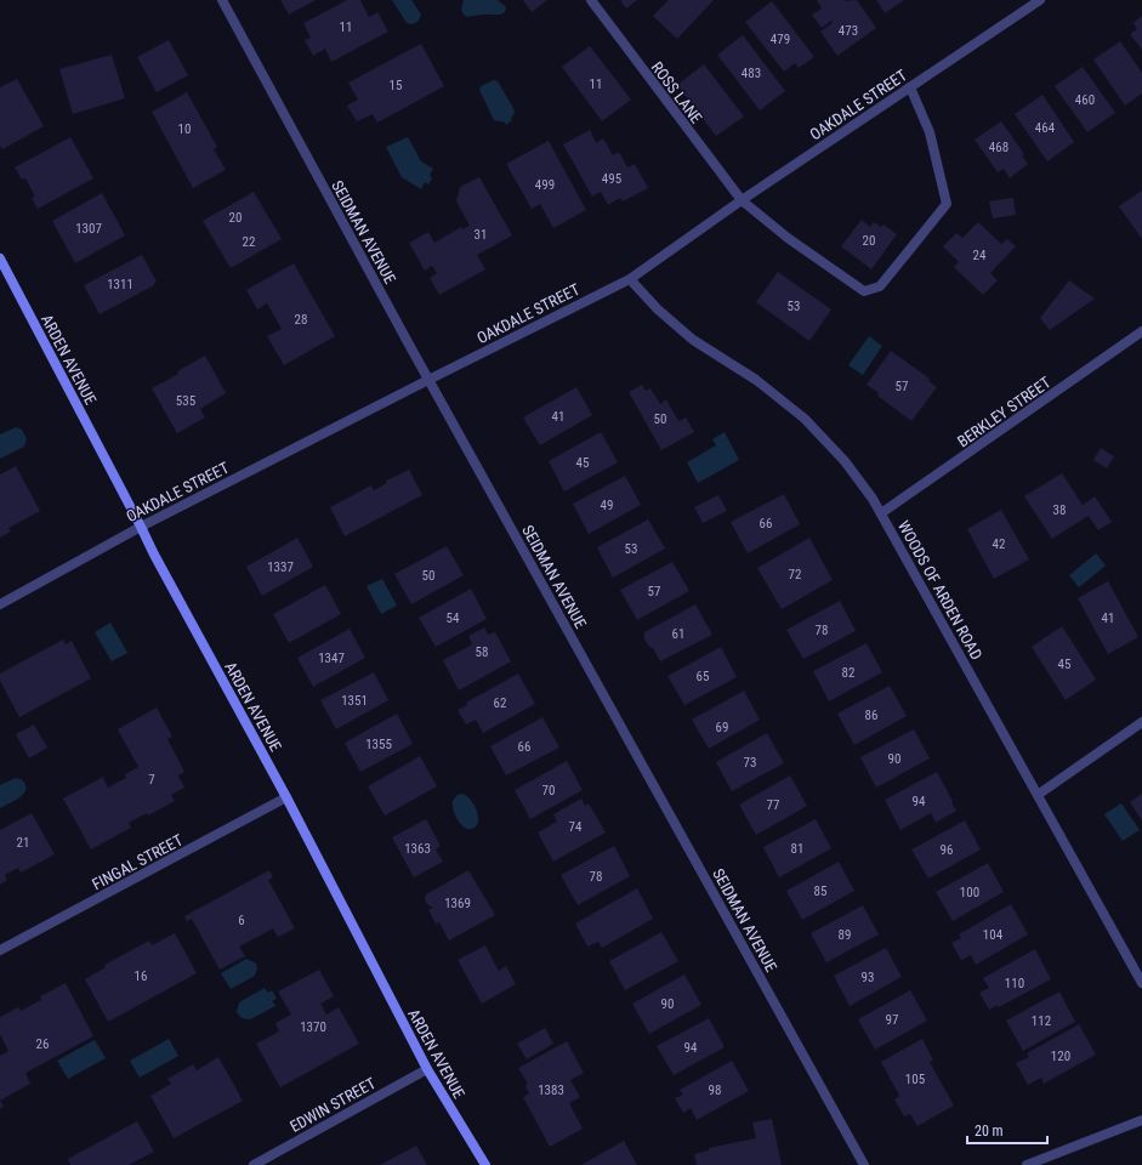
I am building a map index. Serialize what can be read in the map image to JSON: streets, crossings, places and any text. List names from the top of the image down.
{
  "streets": {
    "street": [
      "ROSS LANE",
      "OAKDALE STREET",
      "SEIDMAN AVENUE",
      "ARDEN AVENUE",
      "BERKLEY STREET",
      "WOODS OF ARDEN ROAD",
      "FINGAL STREET",
      "EDWIN STREET"
    ]
  },
  "crossings": [
    ["ROSS LANE", "OAKDALE STREET"],
    ["OAKDALE STREET", "SEIDMAN AVENUE"],
    ["OAKDALE STREET", "ARDEN AVENUE"],
    ["OAKDALE STREET", "WOODS OF ARDEN ROAD"],
    ["ARDEN AVENUE", "FINGAL STREET"],
    ["ARDEN AVENUE", "EDWIN STREET"],
    ["BERKLEY STREET", "WOODS OF ARDEN ROAD"]
  ],
  "house_numbers": [
    "11",
    "473",
    "479",
    "483",
    "11",
    "15",
    "460",
    "464",
    "10",
    "468",
    "495",
    "499",
    "20",
    "1307",
    "31",
    "20",
    "22",
    "24",
    "1311",
    "53",
    "28",
    "57",
    "535",
    "41",
    "50",
    "45",
    "49",
    "38",
    "66",
    "42",
    "53",
    "1337",
    "72",
    "50",
    "57",
    "54",
    "41",
    "78",
    "61",
    "58",
    "1347",
    "45",
    "82",
    "65",
    "1351",
    "62",
    "86",
    "69",
    "1355",
    "66",
    "90",
    "73",
    "7",
    "70",
    "94",
    "77",
    "74",
    "21",
    "1363",
    "81",
    "96",
    "78",
    "85",
    "100",
    "1369",
    "6",
    "89",
    "104",
    "16",
    "93",
    "110",
    "90",
    "97",
    "112",
    "1370",
    "26",
    "94",
    "120",
    "105",
    "1383",
    "98"
  ],
  "scale_bar": "20 m"
}
